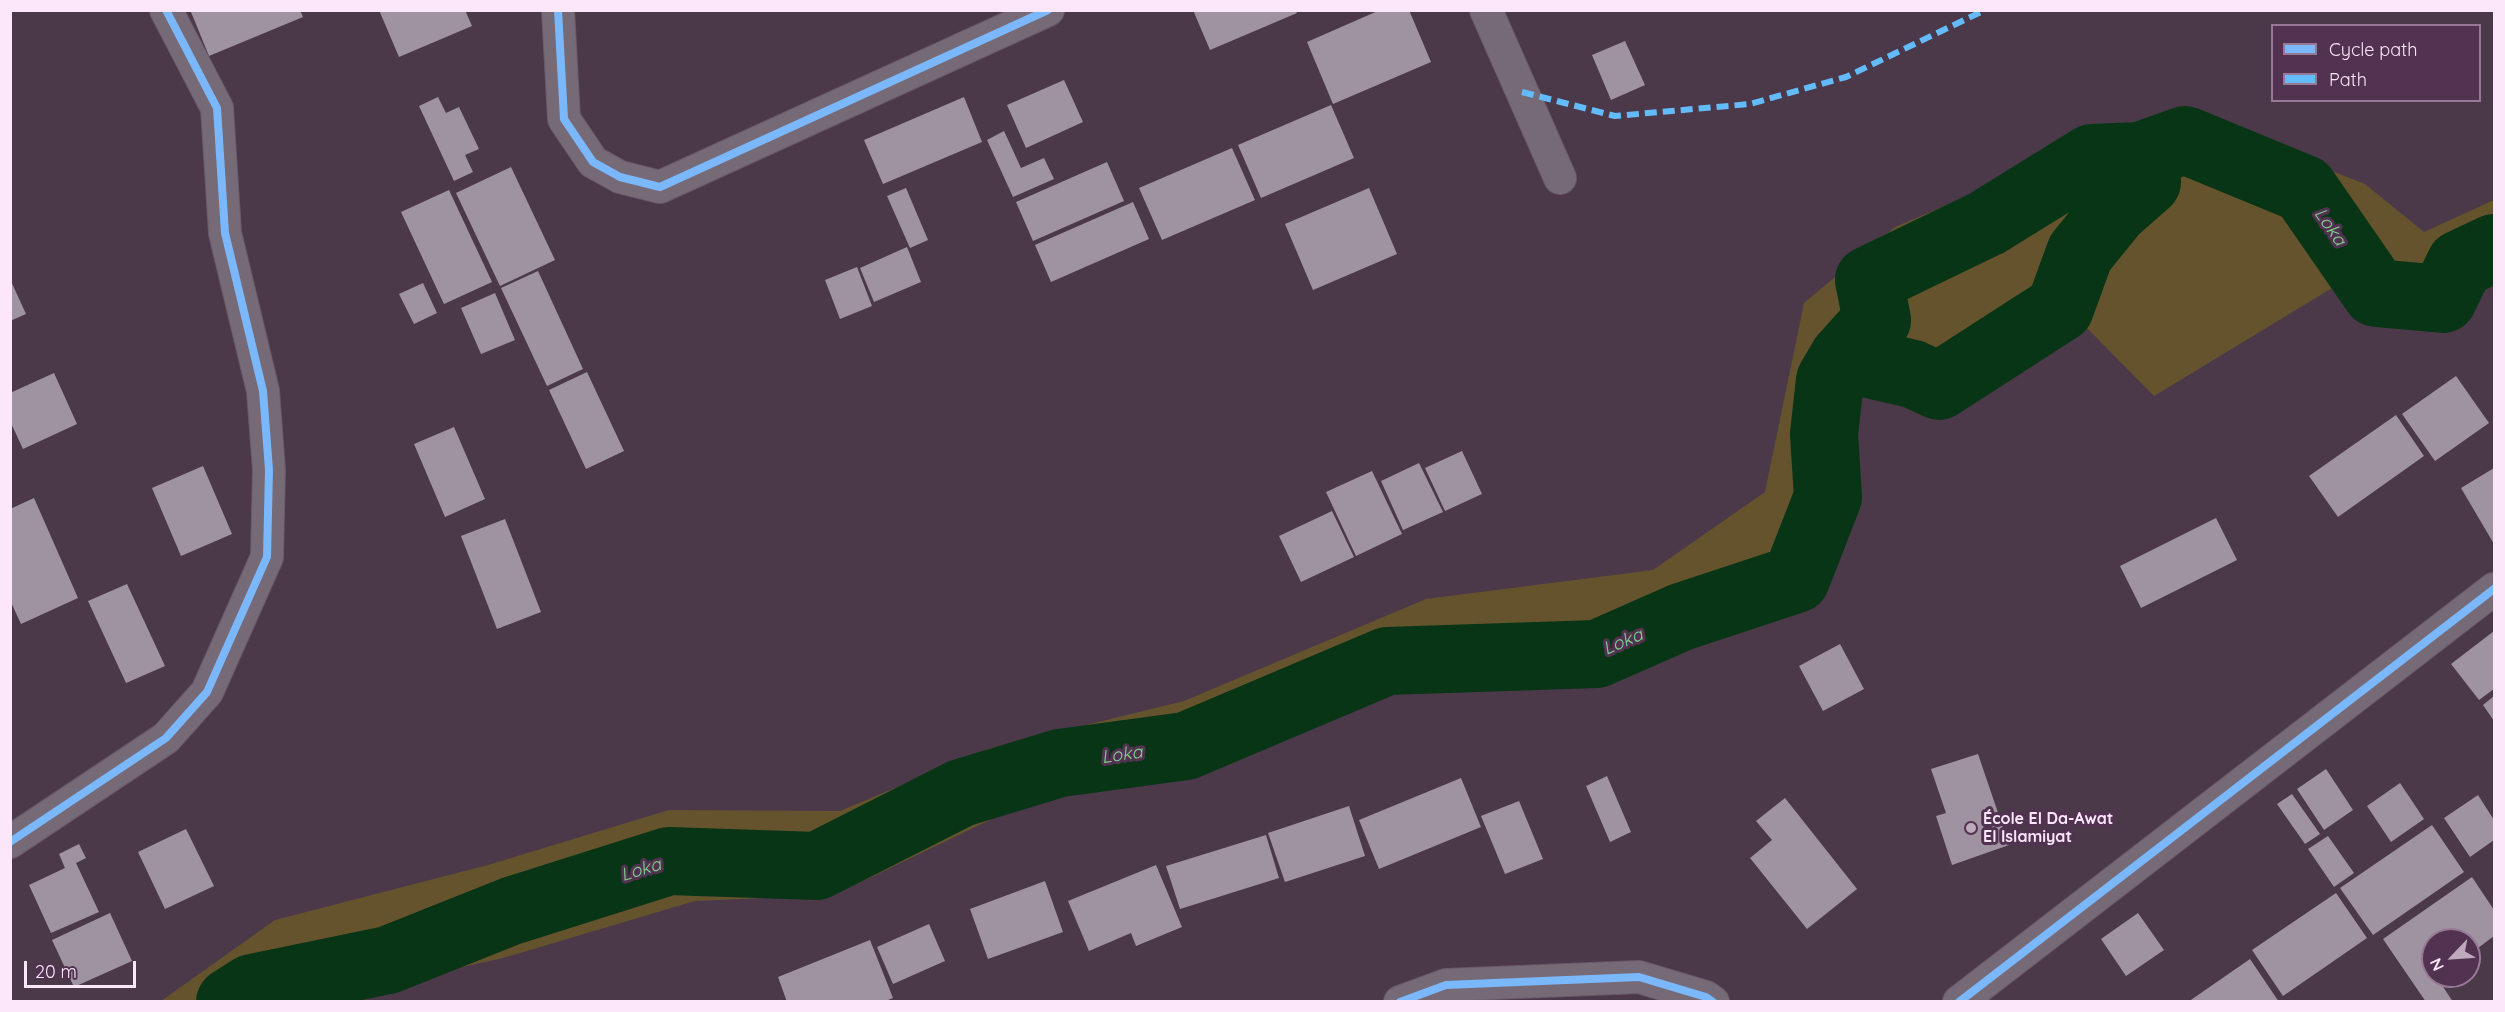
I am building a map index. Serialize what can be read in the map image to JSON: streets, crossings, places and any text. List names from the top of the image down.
{
  "water": ["Loka"],
  "places": ["École El Da-Awat El Islamiyat"],
  "legend": ["Cycle path", "Path"],
  "scale_bar": "20 m",
  "north": "bottom left"
}
